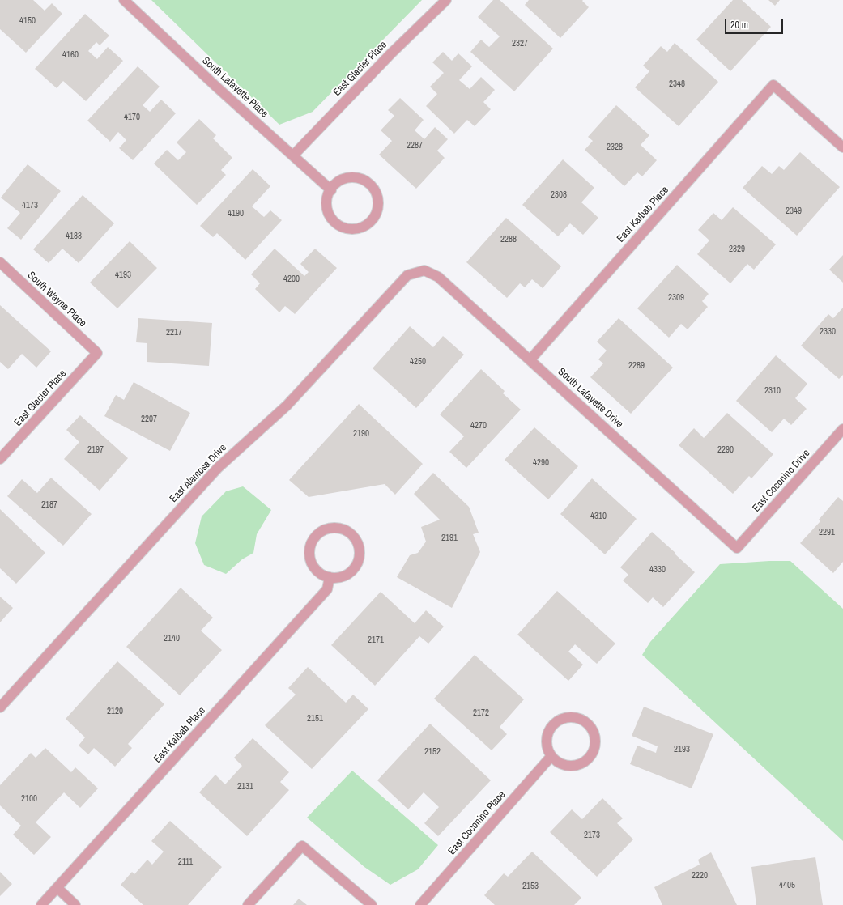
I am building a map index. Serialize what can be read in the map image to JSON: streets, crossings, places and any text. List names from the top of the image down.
{
  "streets": {
    "street": [
      "East Glacier Place",
      "South Lafayette Place",
      "East Kaibab Place",
      "South Wayne Place",
      "South Lafayette Drive",
      "East Alamosa Drive",
      "East Coconino Drive",
      "East Coconino Place"
    ]
  },
  "crossings": [
    ["East Glacier Place", "South Lafayette Place"],
    ["East Glacier Place", "South Wayne Place"],
    ["East Kaibab Place", "South Lafayette Drive"],
    ["South Lafayette Drive", "East Alamosa Drive"],
    ["South Lafayette Drive", "East Coconino Drive"]
  ],
  "house_numbers": [
    "4150",
    "2327",
    "4160",
    "2348",
    "4170",
    "2287",
    "2328",
    "2308",
    "4173",
    "2349",
    "4190",
    "4183",
    "2288",
    "2329",
    "4193",
    "4200",
    "2309",
    "2330",
    "2217",
    "4250",
    "2289",
    "2310",
    "2207",
    "4270",
    "2190",
    "2197",
    "2290",
    "4290",
    "2187",
    "4310",
    "2291",
    "2191",
    "4330",
    "2140",
    "2171",
    "2120",
    "2172",
    "2151",
    "2193",
    "2152",
    "2131",
    "2100",
    "2173",
    "2111",
    "2220",
    "4405",
    "2153"
  ],
  "scale_bar": "20 m"
}
